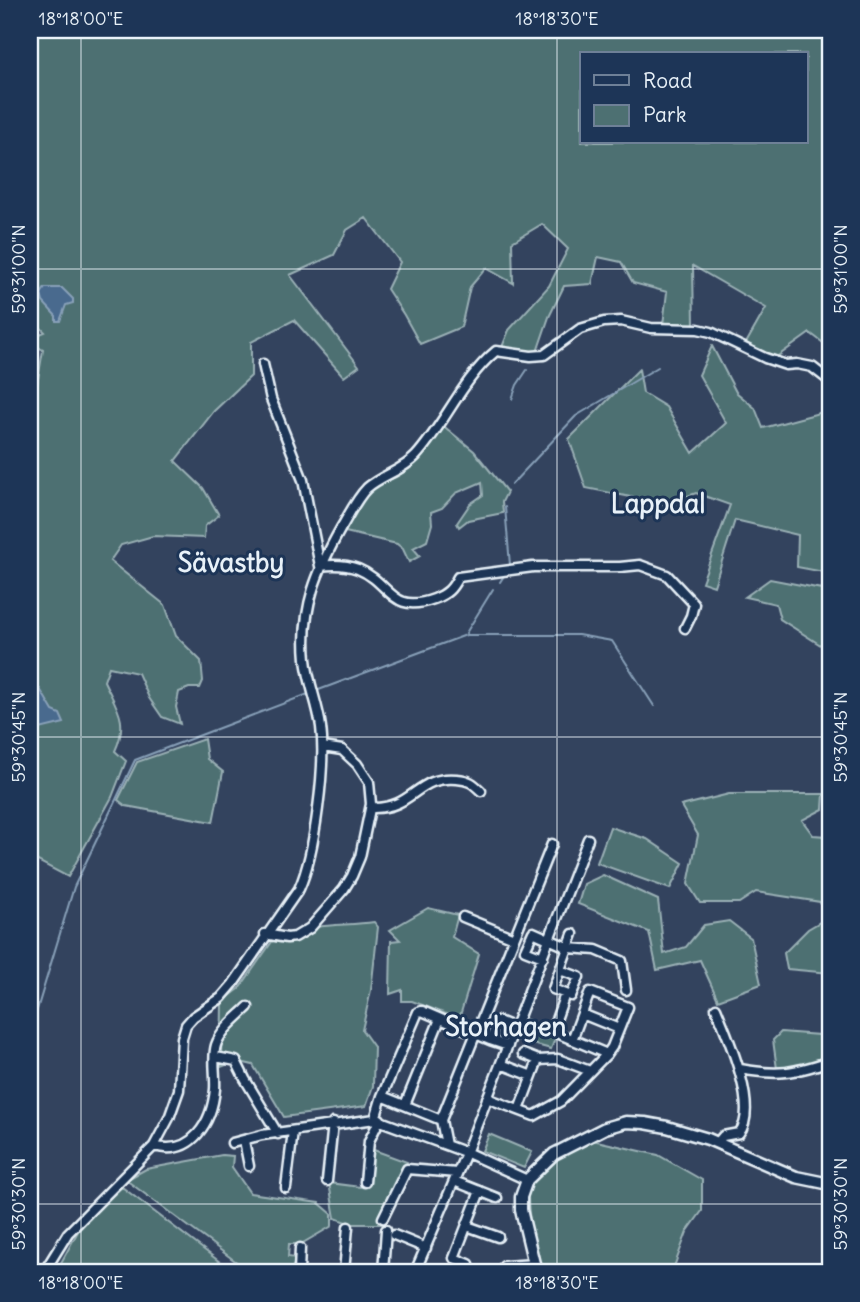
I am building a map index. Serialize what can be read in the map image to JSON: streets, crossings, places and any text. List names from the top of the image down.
{
  "districts": ["Lappdal", "Sävastby", "Storhagen"],
  "legend": ["Road", "Park"],
  "coordinates": [
    "18°18'00\"E",
    "18°18'30\"E",
    "59°31'00\"N",
    "59°30'45\"N",
    "59°30'30\"N"
  ]
}
